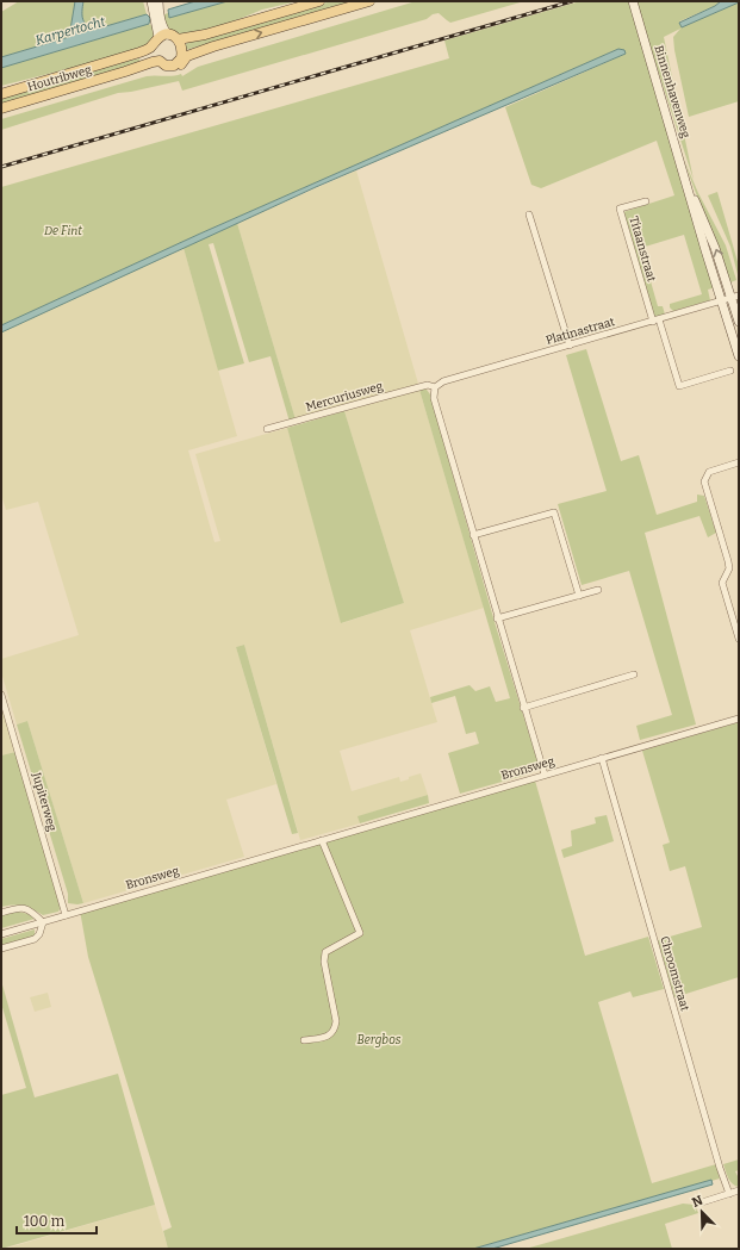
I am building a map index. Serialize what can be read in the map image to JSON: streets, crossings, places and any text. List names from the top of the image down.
{
  "streets": {
    "main road": ["Houtribweg", "Binnenhavenweg"],
    "street": [
      "Titaanstraat",
      "Platinastraat",
      "Mercuriusweg",
      "Bronsweg",
      "Jupiterweg",
      "Chroomstraat"
    ]
  },
  "crossings": [
    ["Binnenhavenweg", "Platinastraat"],
    ["Titaanstraat", "Platinastraat"],
    ["Platinastraat", "Mercuriusweg"],
    ["Bronsweg", "Jupiterweg"],
    ["Bronsweg", "Chroomstraat"]
  ],
  "water": ["Karpertocht"],
  "parks": ["De Fint", "Bergbos"],
  "scale_bar": "100 m",
  "north": "top left"
}
